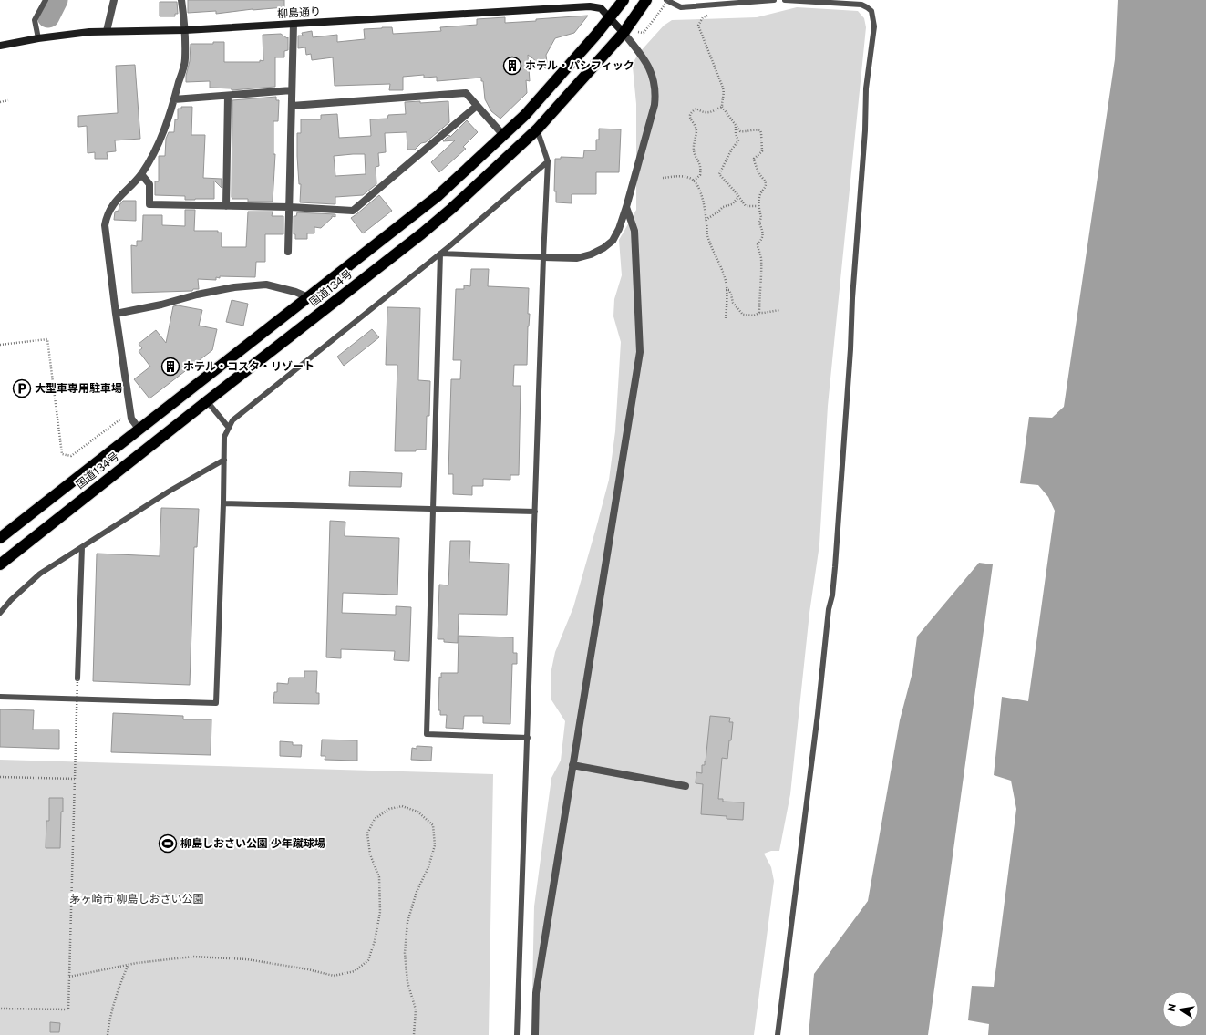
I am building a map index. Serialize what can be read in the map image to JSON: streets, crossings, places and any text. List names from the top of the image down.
{
  "streets": {
    "highway": ["国道134号"],
    "street": ["柳島通り"]
  },
  "crossings": [
    ["柳島通り", "国道134号"]
  ],
  "parks": ["茅ヶ崎市 柳島しおさい公園"],
  "places": {
    "building": ["ホテル・パシフィック", "ホテル・コスタ・リゾート"],
    "parking": ["大型車専用駐車場"],
    "sports": ["柳島しおさい公園 少年蹴球場"]
  },
  "north": "left"
}
